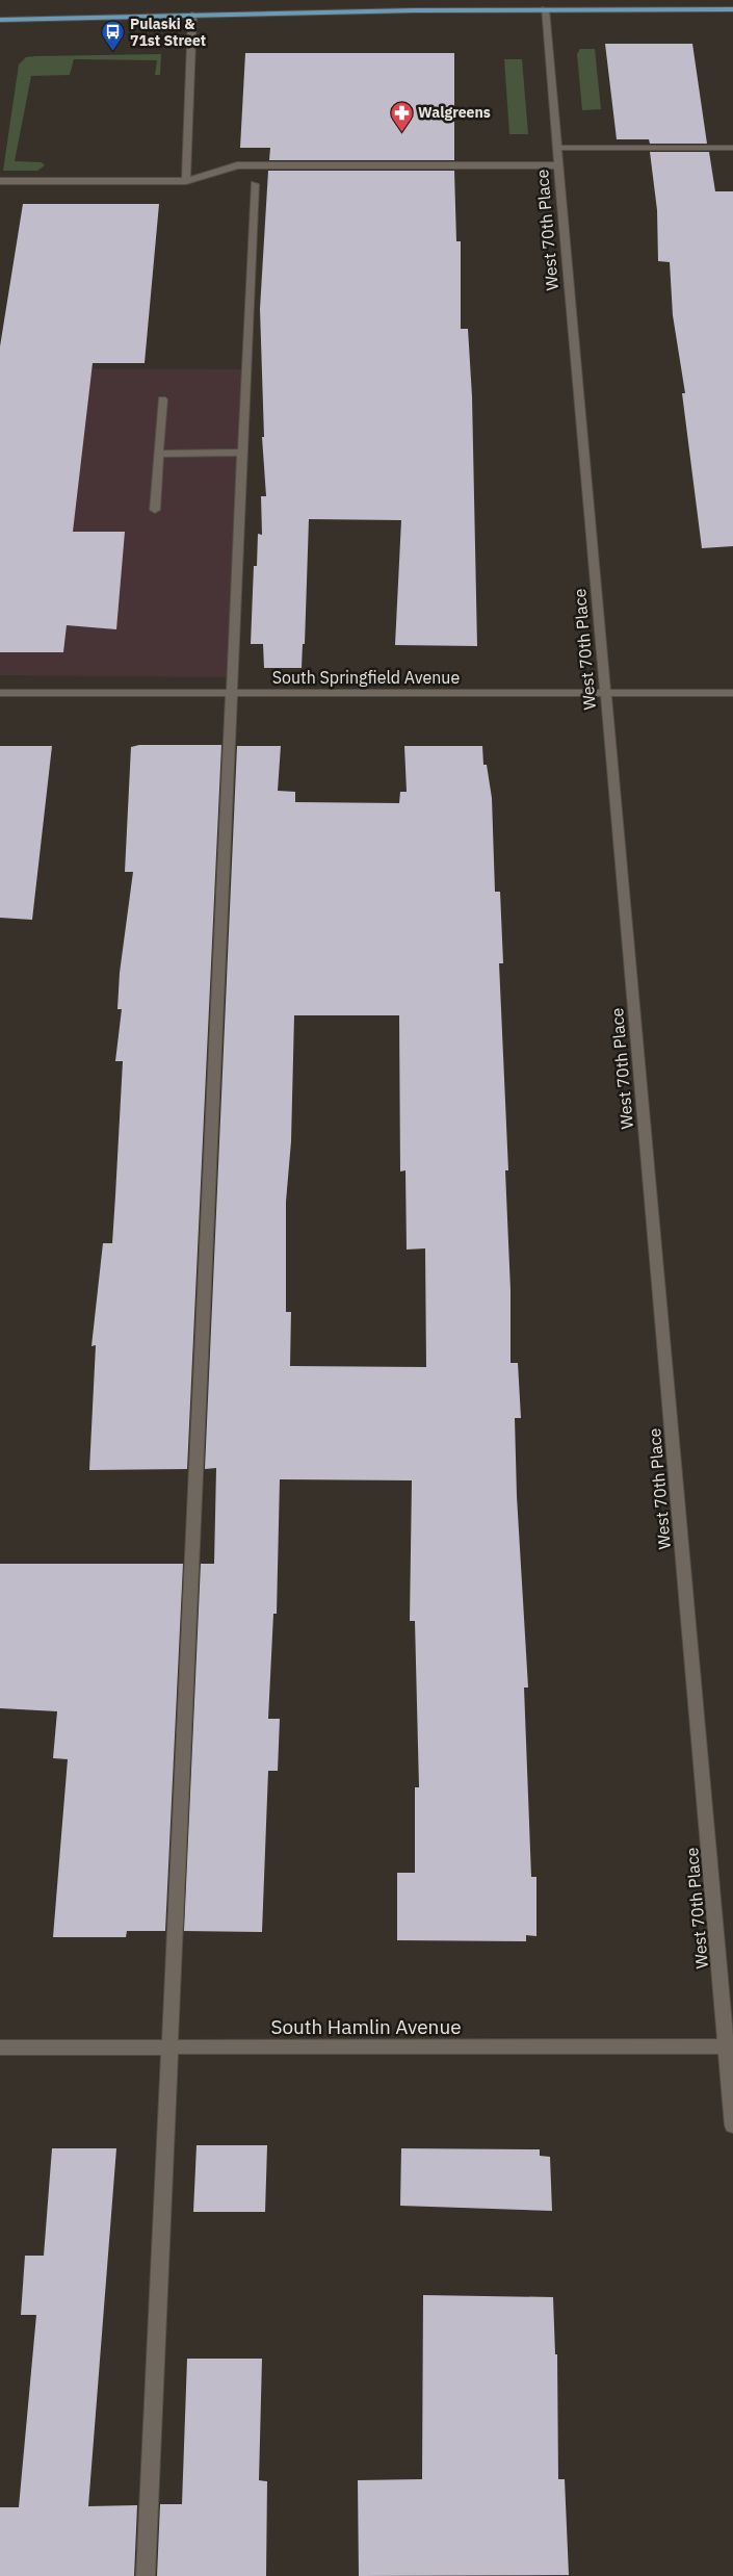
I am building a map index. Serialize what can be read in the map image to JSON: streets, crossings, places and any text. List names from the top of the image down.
{
  "streets": {
    "street": ["West 70th Place", "South Springfield Avenue", "South Hamlin Avenue"]
  },
  "crossings": [
    ["West 70th Place", "South Springfield Avenue"],
    ["West 70th Place", "South Hamlin Avenue"]
  ],
  "places": {
    "bus stop": ["Pulaski & 71st Street"],
    "pharmacy": ["Walgreens"]
  }
}
